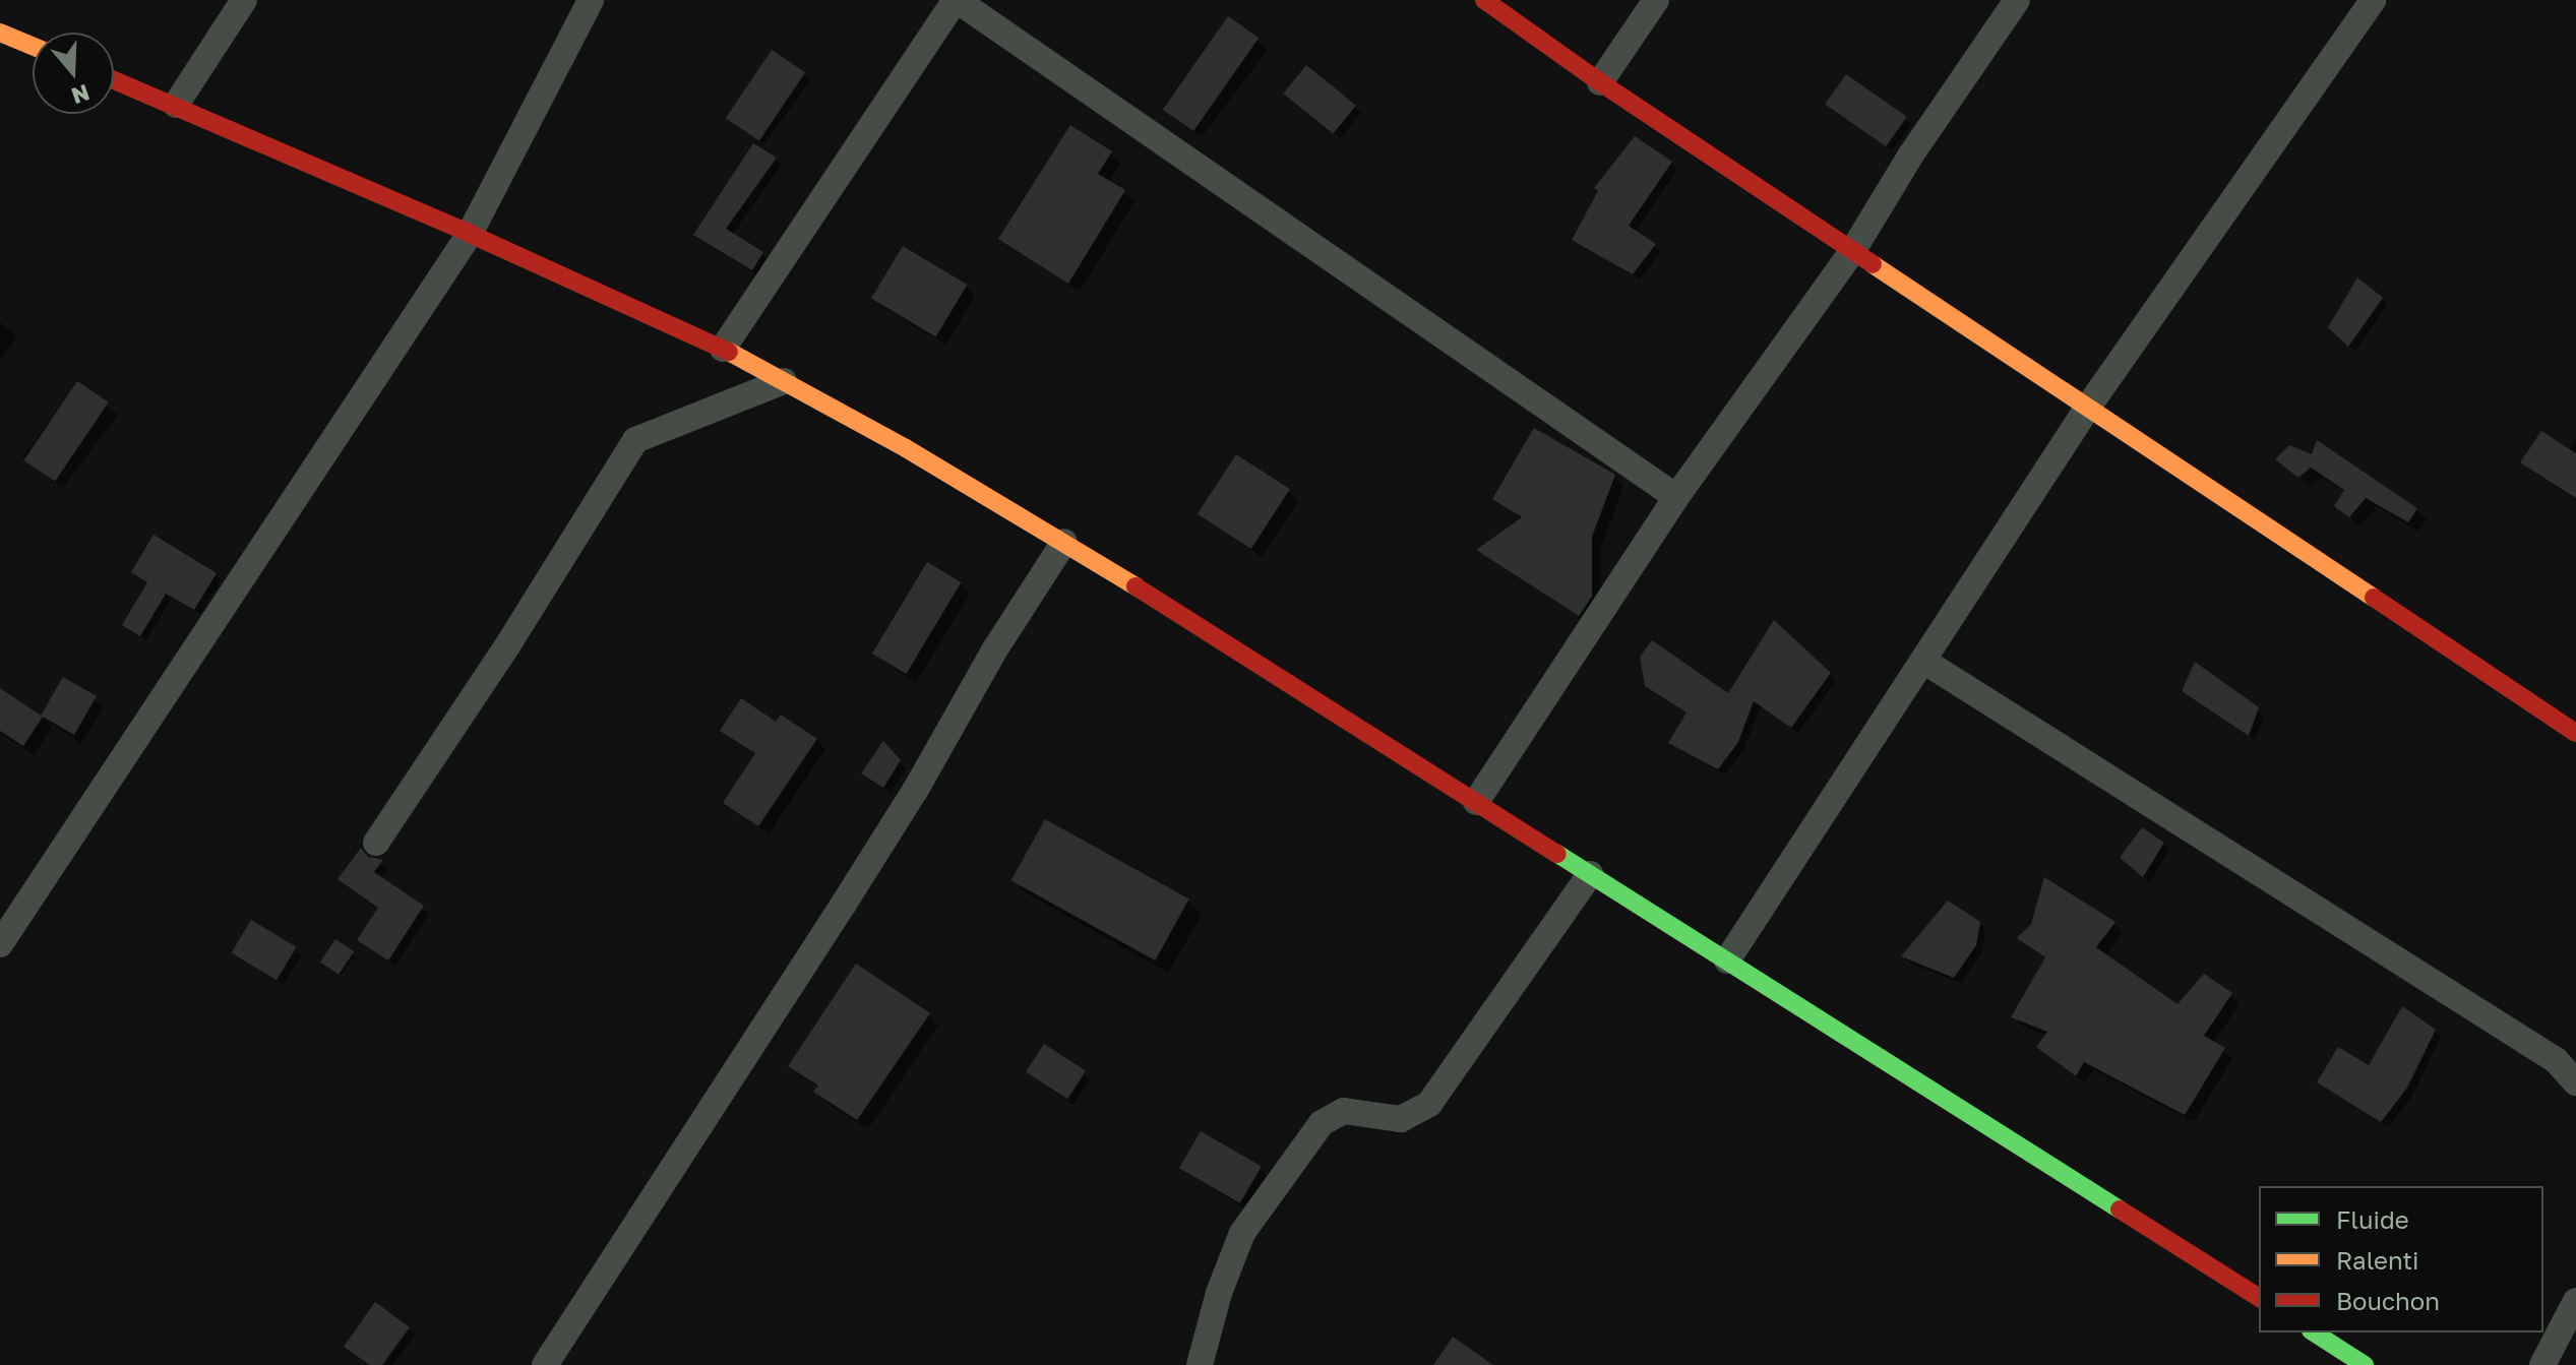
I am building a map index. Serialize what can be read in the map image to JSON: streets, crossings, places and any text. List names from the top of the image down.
{
  "legend": ["Fluide", "Ralenti", "Bouchon"],
  "north": "bottom"
}
